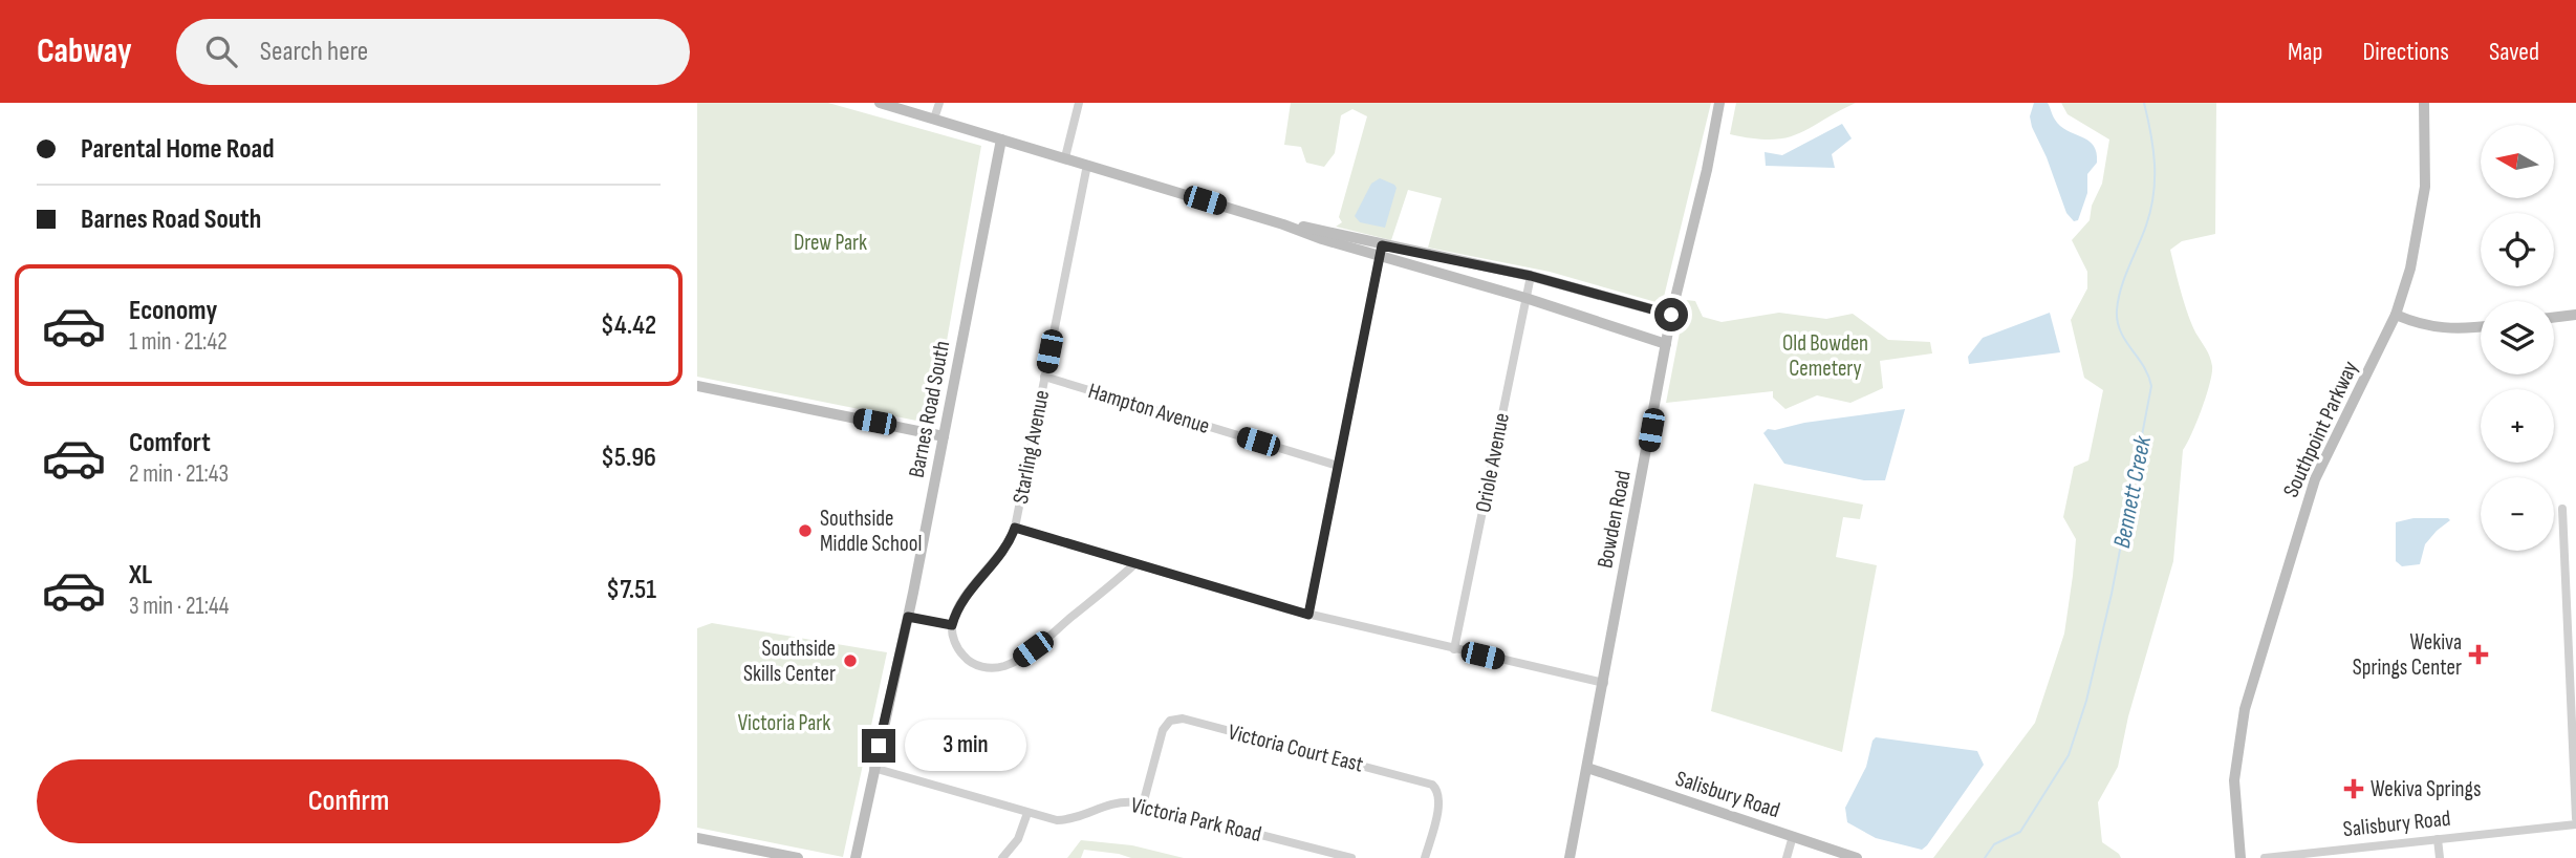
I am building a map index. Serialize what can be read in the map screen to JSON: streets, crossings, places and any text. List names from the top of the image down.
{
  "streets": {
    "main road": [
      "Barnes Road South",
      "Southpoint Parkway",
      "Bowden Road",
      "Salisbury Road"
    ],
    "street": [
      "Hampton Avenue",
      "Starling Avenue",
      "Oriole Avenue",
      "Victoria Court East",
      "Victoria Park Road"
    ]
  },
  "crossings": [
    ["Hampton Avenue", "Starling Avenue"],
    ["Barnes Road South", "Victoria Park Road"],
    ["Bowden Road", "Salisbury Road"],
    ["Victoria Court East", "Victoria Park Road"]
  ],
  "water": ["Bennett Creek"],
  "parks": ["Drew Park", "Old Bowden Cemetery", "Victoria Park"],
  "places": {
    "other": ["Southside Middle School", "Southside Skills Center"],
    "health": ["Wekiva Springs Center", "Wekiva Springs"]
  },
  "north": "left",
  "page": {
    "header": "Cabway",
    "search": "Search here",
    "nav": ["Map", "Directions", "Saved"],
    "banner": ["Parental Home Road", "Barnes Road South"],
    "map_buttons": ["+", "−"],
    "list": [
      {
        "name": "Economy",
        "note": "1 min · 21:42",
        "value": "$4.42"
      },
      {
        "name": "Comfort",
        "note": "2 min · 21:43",
        "value": "$5.96"
      },
      {
        "name": "XL",
        "note": "3 min · 21:44",
        "value": "$7.51"
      }
    ],
    "bubble": "3 min",
    "buttons": "Confirm"
  }
}
